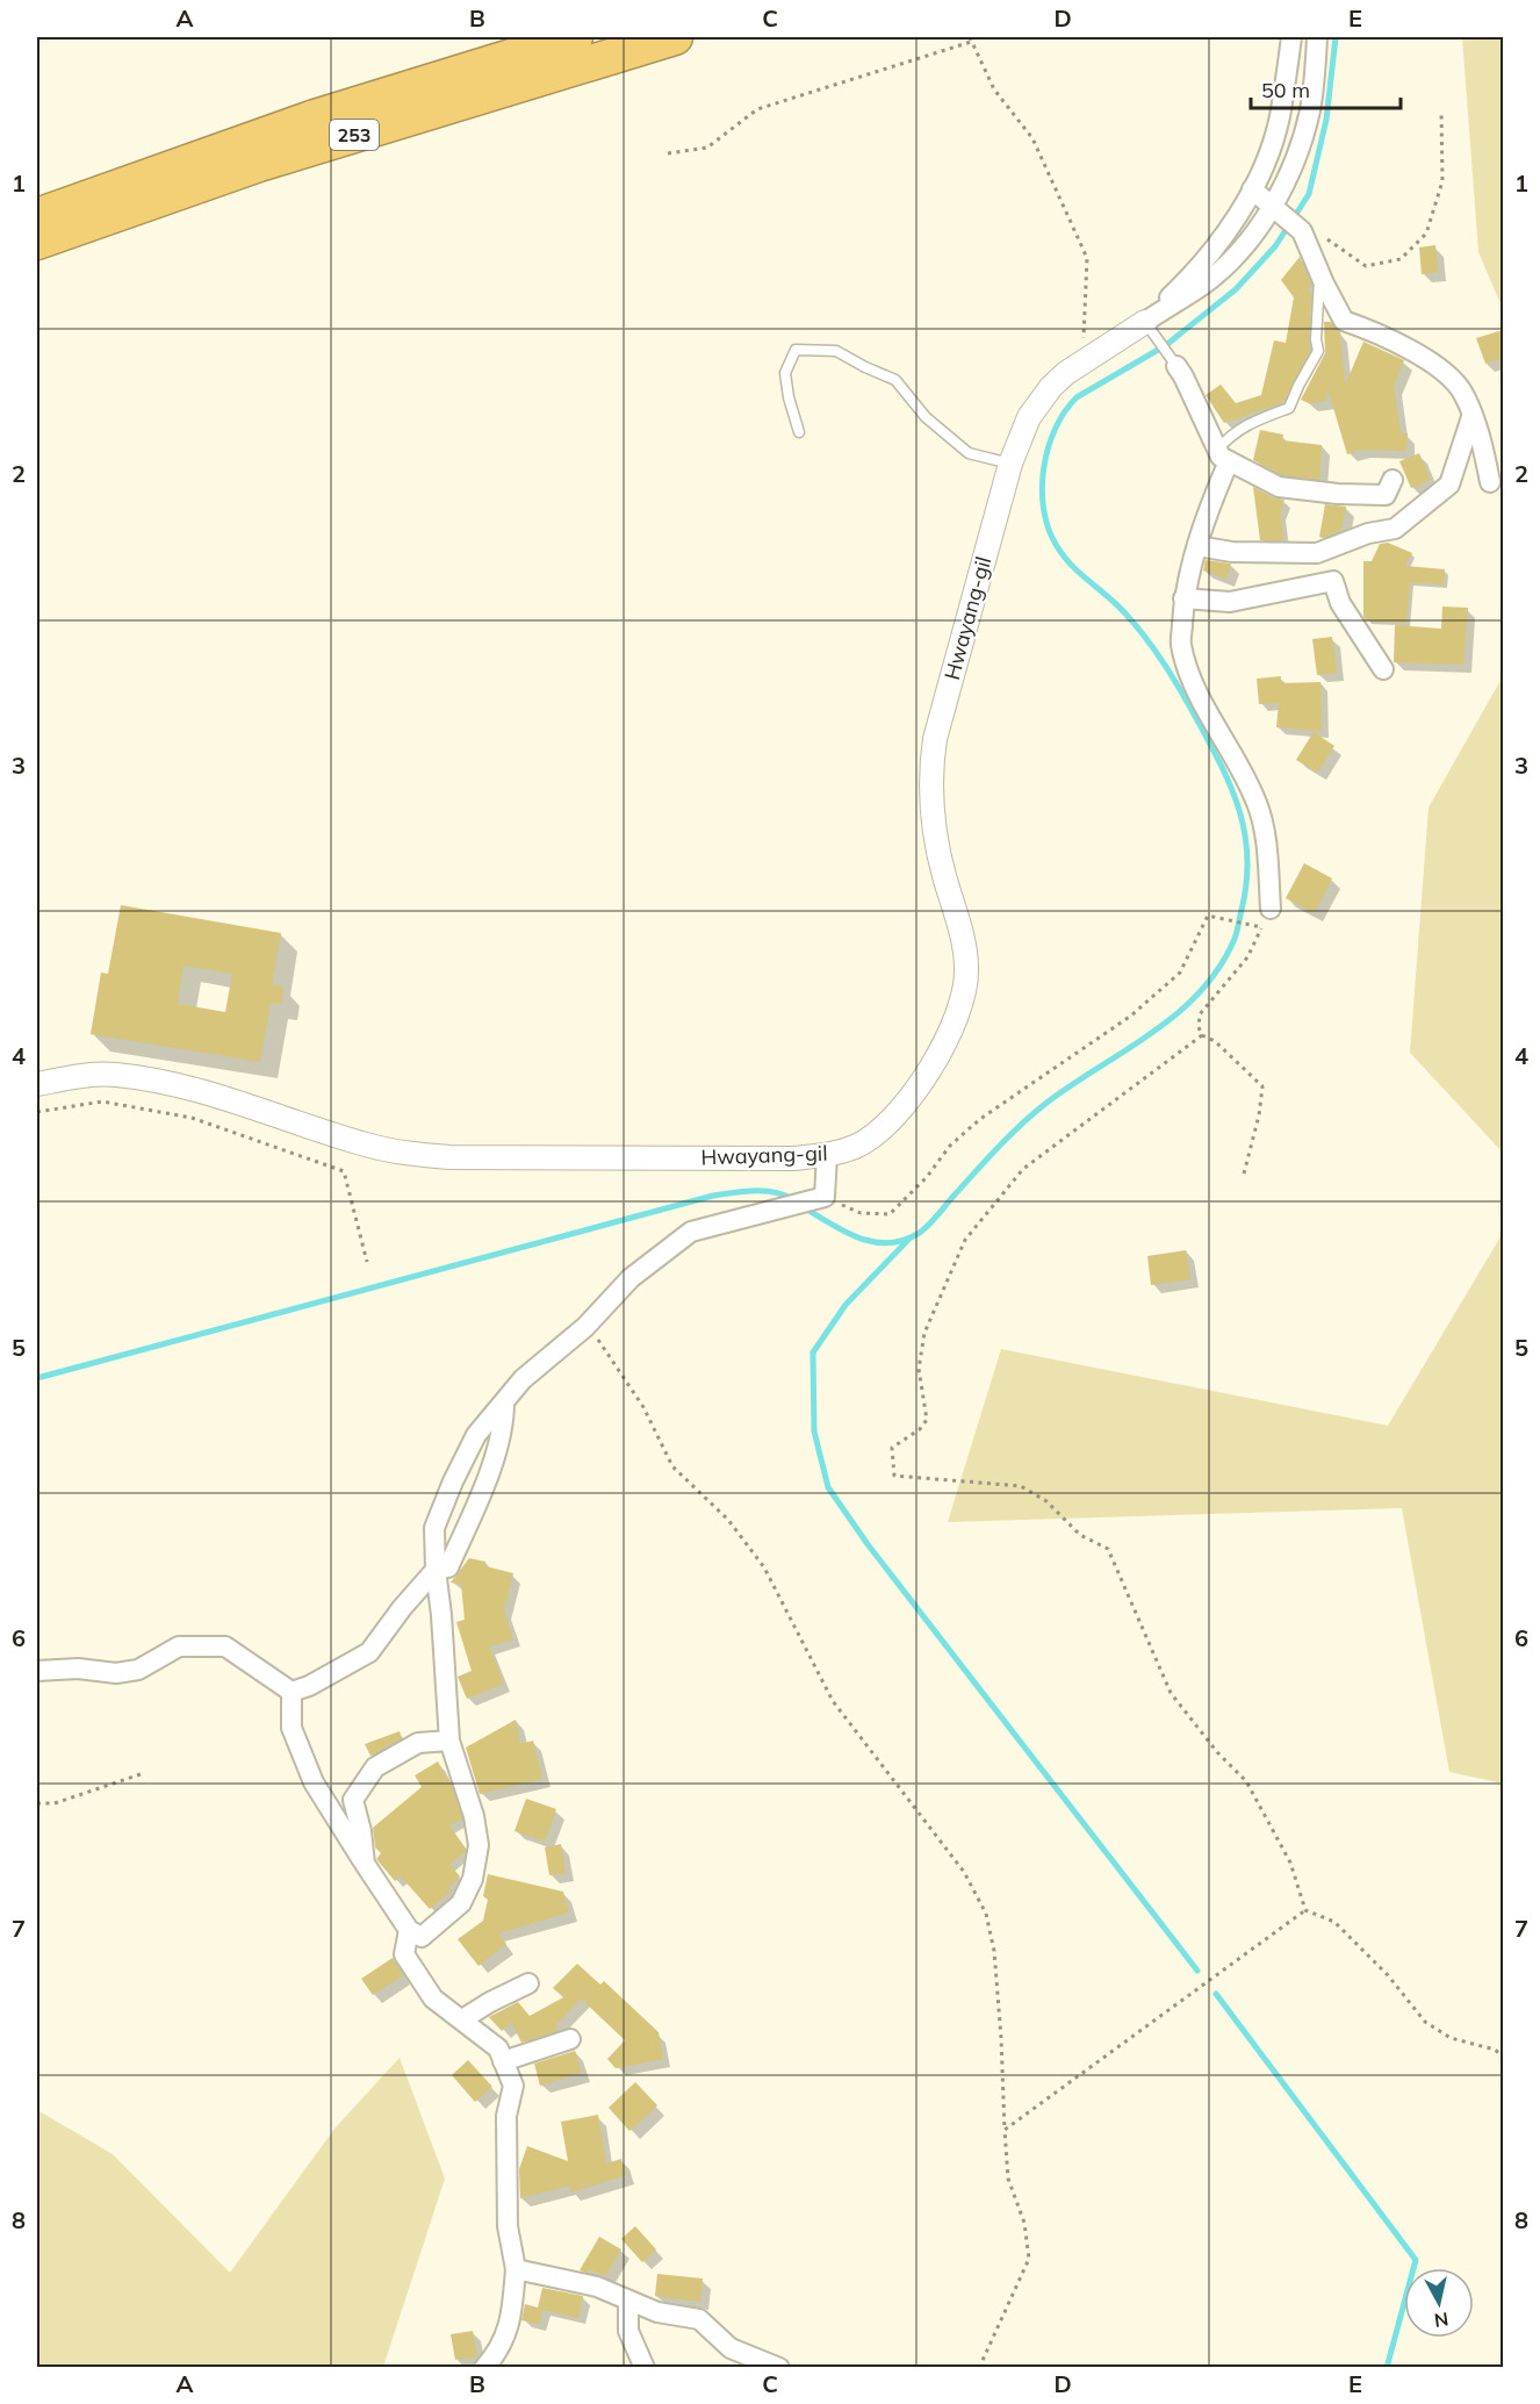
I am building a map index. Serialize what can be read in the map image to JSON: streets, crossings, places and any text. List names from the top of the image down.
{
  "streets": {
    "highway": ["253"],
    "street": ["Hwayang-gil"]
  },
  "scale_bar": "50 m",
  "north": "bottom",
  "grid": {
    "columns": [
      "A",
      "B",
      "C",
      "D",
      "E"
    ],
    "rows": [
      "1",
      "2",
      "3",
      "4",
      "5",
      "6",
      "7",
      "8"
    ]
  }
}
